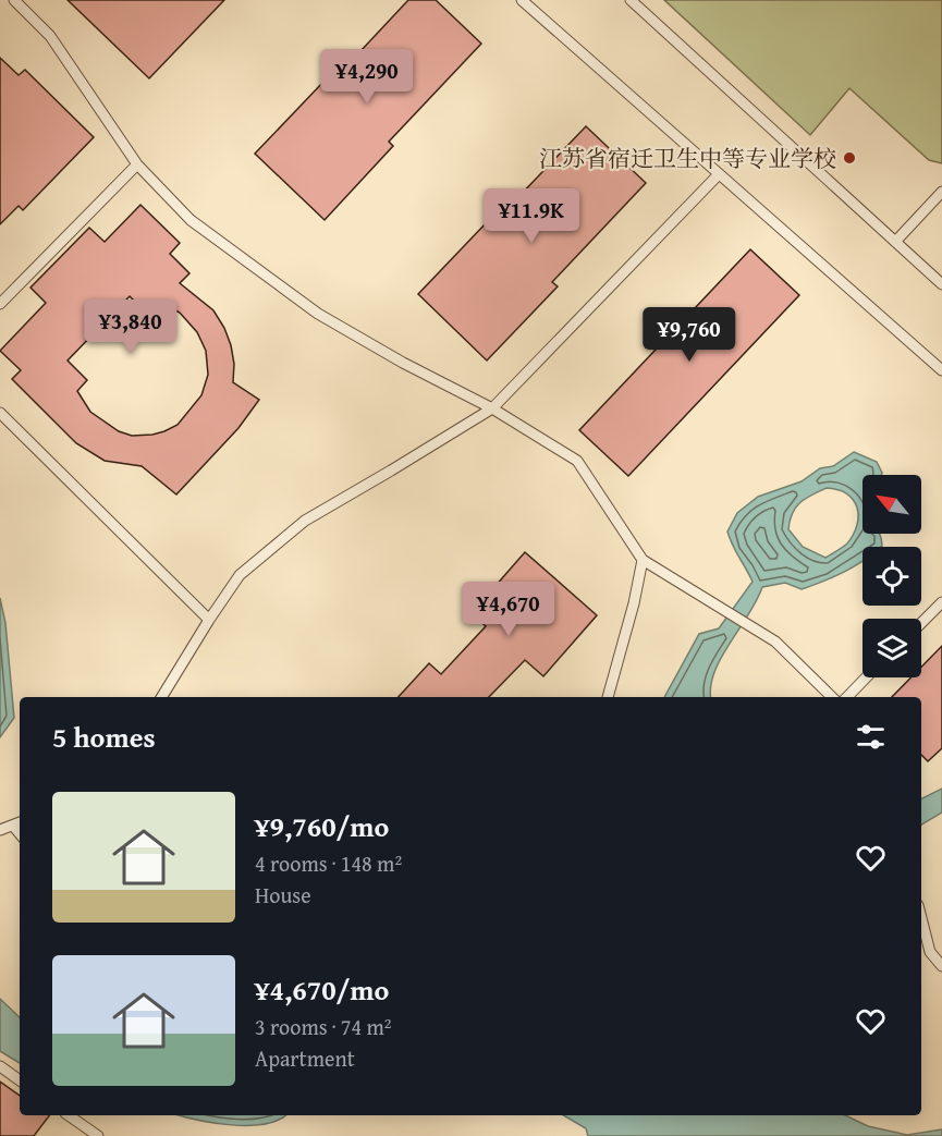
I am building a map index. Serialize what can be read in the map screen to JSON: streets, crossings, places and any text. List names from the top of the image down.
{
  "places": ["江苏省宿迁卫生中等专业学校"],
  "north": "top left",
  "page": {
    "price": [
      "¥4,290",
      "¥11.9K",
      "¥3,840",
      "¥9,760",
      "¥4,670"
    ],
    "heading": "5 homes",
    "list": [
      {
        "name": "¥9,760/mo",
        "note": "4 rooms · 148 m² · House"
      },
      {
        "name": "¥4,670/mo",
        "note": "3 rooms · 74 m² · Apartment"
      }
    ]
  }
}
